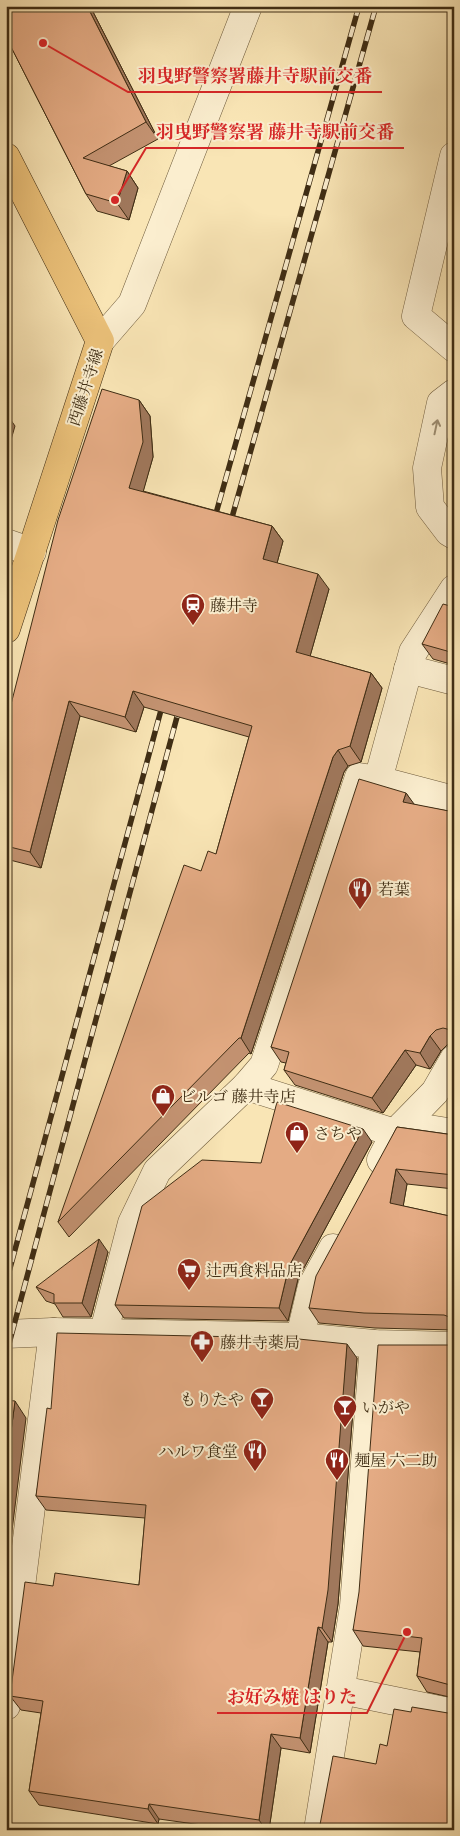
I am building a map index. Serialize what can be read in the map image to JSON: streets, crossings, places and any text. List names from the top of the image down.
{
  "streets": {
    "main road": ["西藤井寺線"]
  },
  "places": {
    "other": ["羽曳野警察署藤井寺駅前交番", "羽曳野警察署 藤井寺駅前交番", "お好み焼 はりた"],
    "station": ["藤井寺"],
    "restaurant": ["若葉", "ハルワ食堂", "麺屋 六二助"],
    "shop": ["ビルゴ 藤井寺店", "さちや"],
    "supermarket": ["辻西食料品店"],
    "pharmacy": ["藤井寺薬局"],
    "bar": ["もりたや", "いがや"]
  }
}
